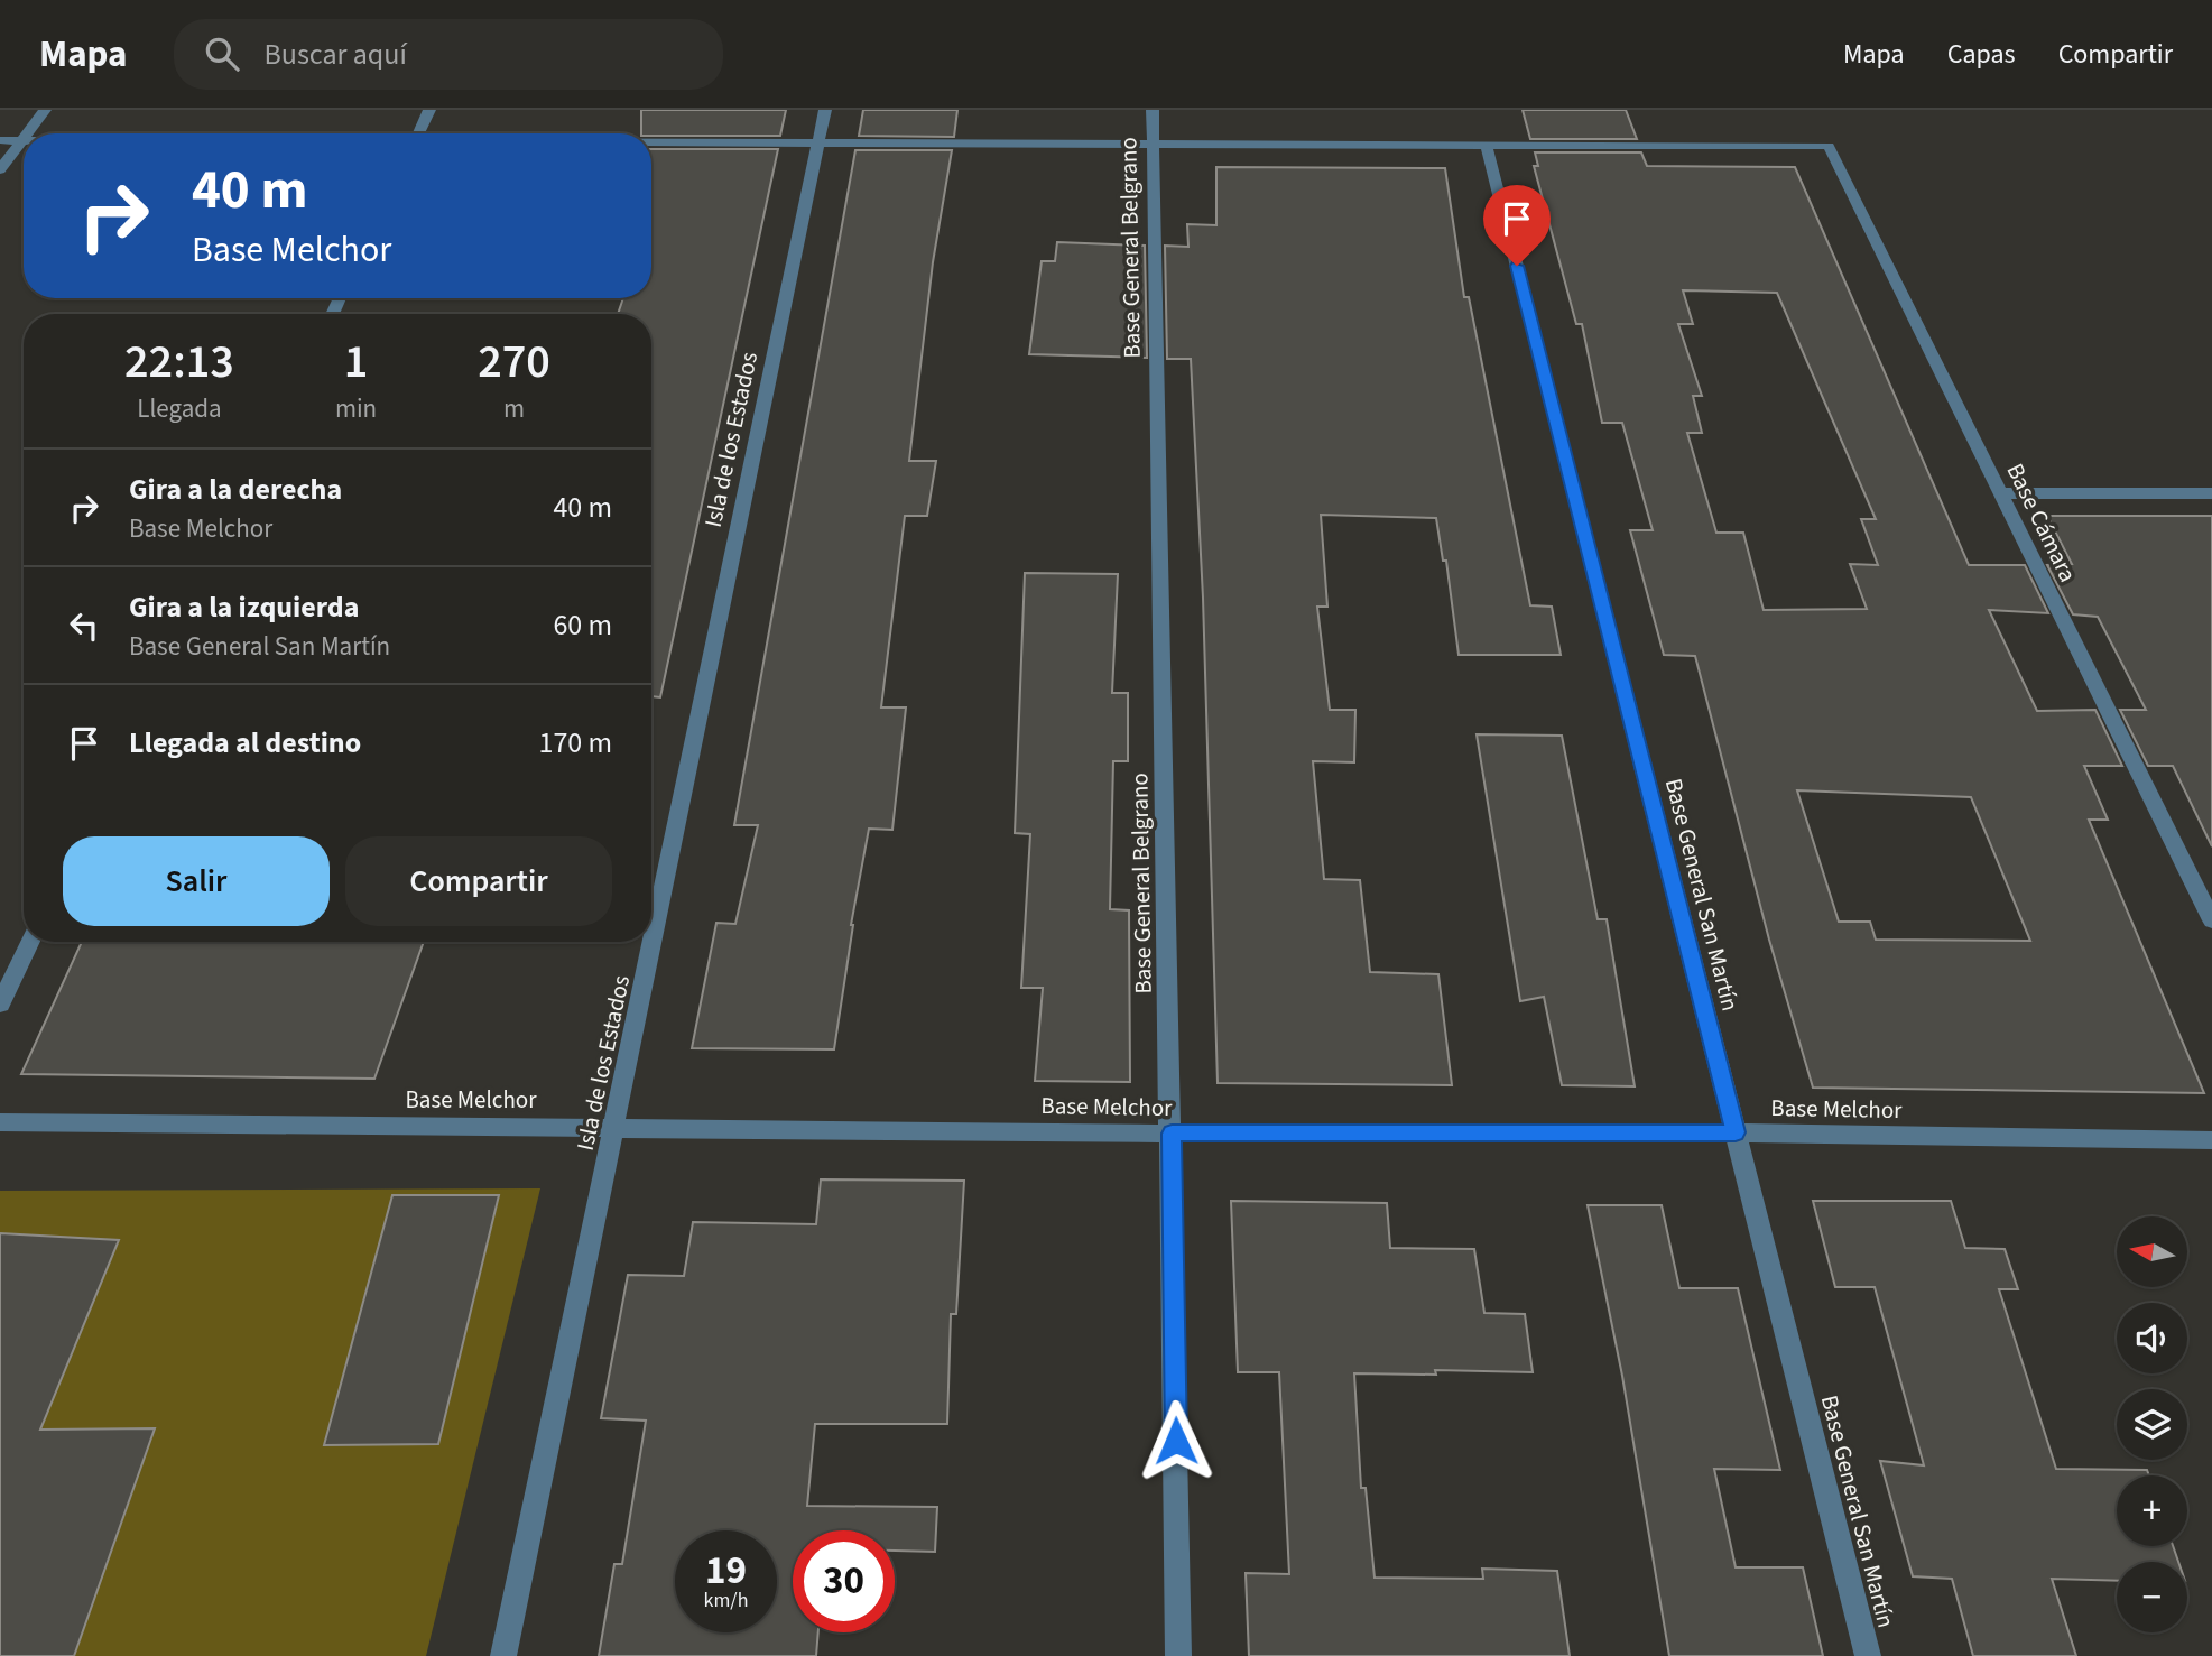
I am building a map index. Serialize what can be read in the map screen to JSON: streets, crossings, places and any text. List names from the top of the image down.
{
  "streets": {
    "street": [
      "Base General Belgrano",
      "Isla de los Estados",
      "Base Cámara",
      "Base General San Martín",
      "Base Melchor"
    ]
  },
  "crossings": [
    ["Base General Belgrano", "Base Melchor"],
    ["Isla de los Estados", "Base Melchor"],
    ["Base Cámara", "Base General San Martín"],
    ["Base General San Martín", "Base Melchor"]
  ],
  "north": "left",
  "page": {
    "header": "Mapa",
    "search": "Buscar aquí",
    "nav": ["Mapa", "Capas", "Compartir"],
    "turn": ["40 m", "Base Melchor"],
    "eta": [
      "22:13",
      "Llegada",
      "1",
      "min",
      "270",
      "m"
    ],
    "list": [
      {
        "name": "Gira a la derecha",
        "note": "Base Melchor",
        "value": "40 m"
      },
      {
        "name": "Gira a la izquierda",
        "note": "Base General San Martín",
        "value": "60 m"
      },
      {
        "name": "Llegada al destino",
        "value": "170 m"
      }
    ],
    "buttons": ["Salir", "Compartir"],
    "map_buttons": ["+", "−"],
    "speed": "19 km/h",
    "limit": "30"
  }
}
